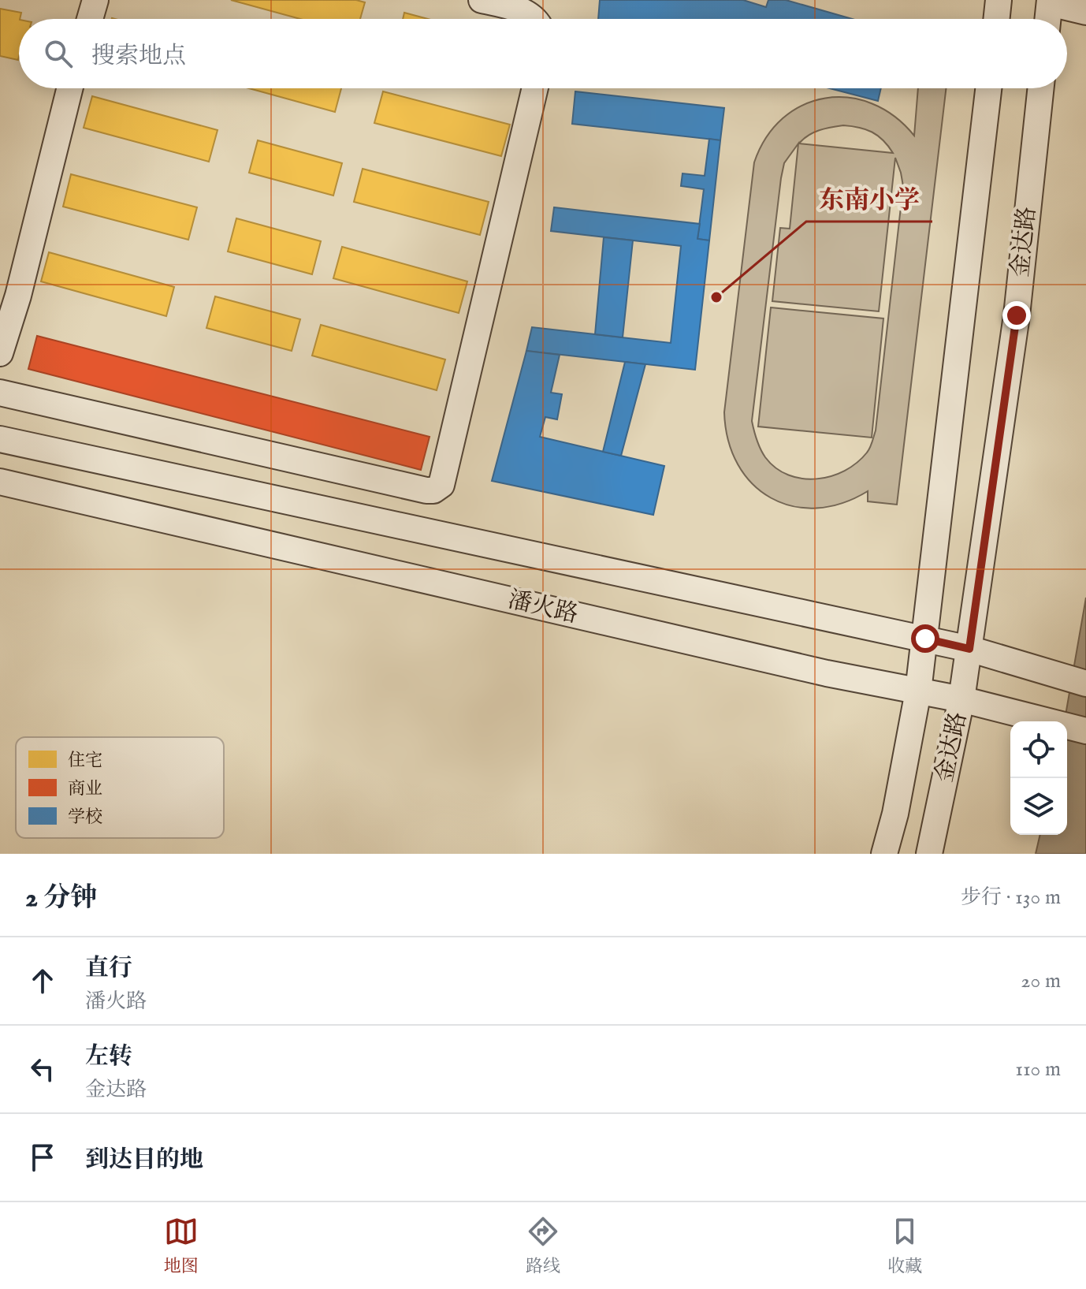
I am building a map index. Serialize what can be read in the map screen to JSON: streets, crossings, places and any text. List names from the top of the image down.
{
  "streets": {
    "street": ["金达路", "潘火路"]
  },
  "crossings": [
    ["金达路", "潘火路"]
  ],
  "places": ["东南小学"],
  "legend": ["住宅", "商业", "学校"],
  "page": {
    "search": "搜索地点",
    "heading": ["2 分钟", "步行 · 130 m"],
    "list": [
      ["直行", "潘火路", "20 m"],
      ["左转", "金达路", "110 m"],
      "到达目的地"
    ],
    "nav": ["地图", "路线", "收藏"]
  }
}
